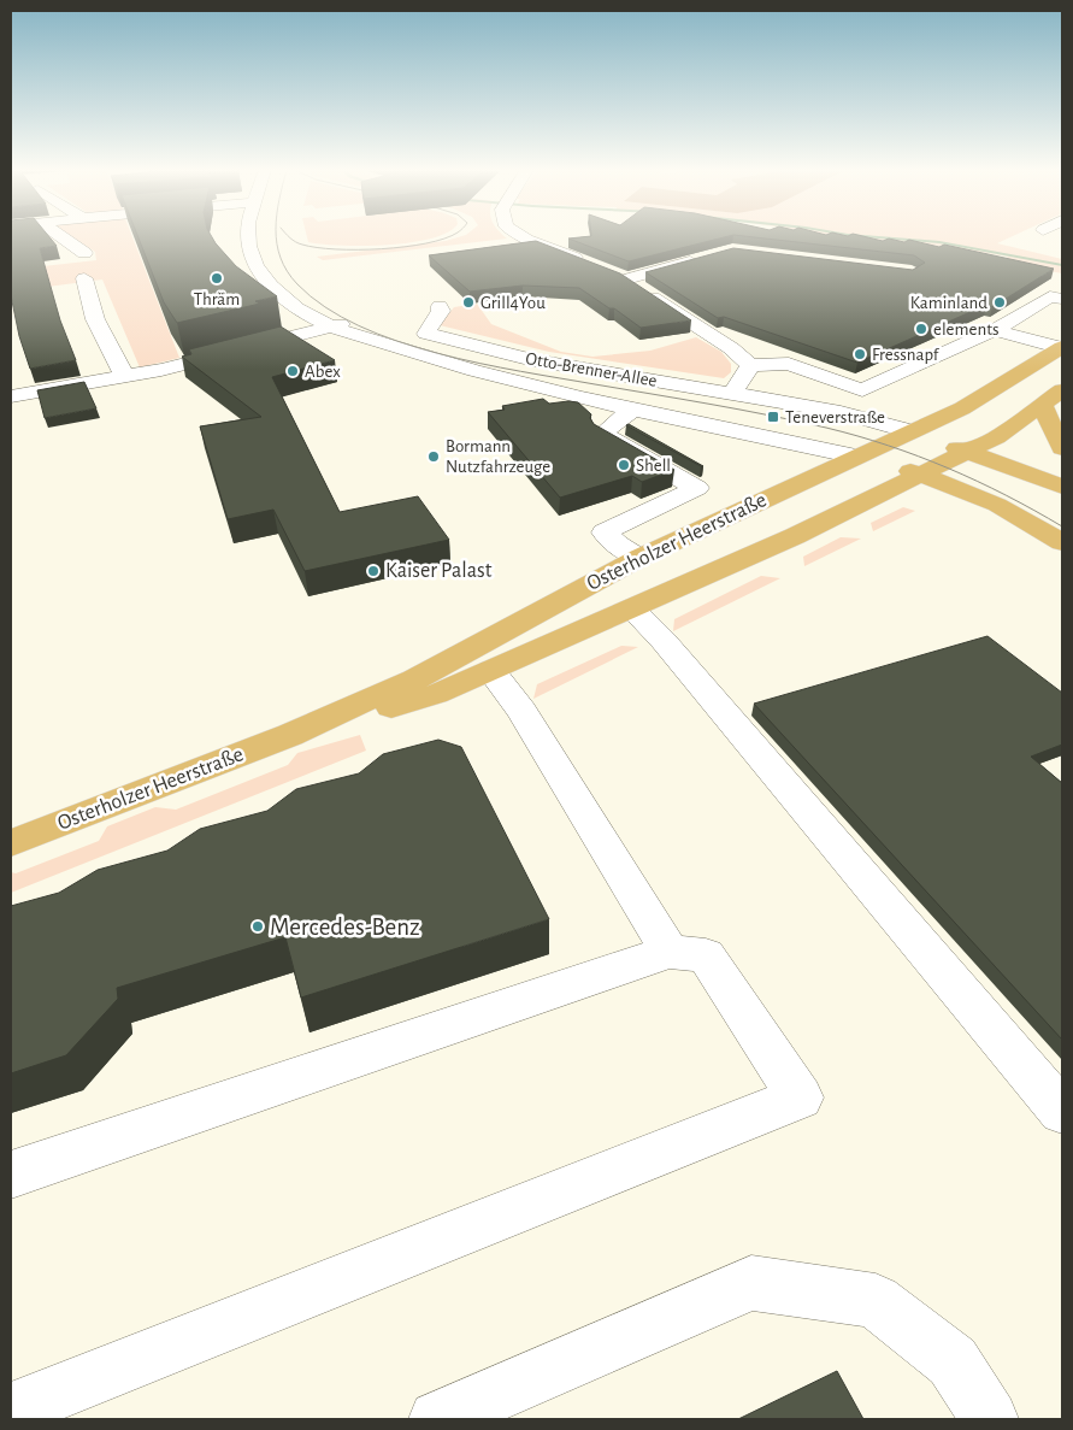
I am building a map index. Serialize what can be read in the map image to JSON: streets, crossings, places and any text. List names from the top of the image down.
{
  "streets": {
    "main road": ["Osterholzer Heerstraße"],
    "street": ["Otto-Brenner-Allee"]
  },
  "crossings": [
    ["Otto-Brenner-Allee", "Osterholzer Heerstraße"]
  ],
  "places": {
    "other": [
      "Thräm",
      "Grill4You",
      "Kaminland",
      "elements",
      "Fressnapf",
      "Abex",
      "Bormann Nutzfahrzeuge",
      "Shell",
      "Kaiser Palast",
      "Mercedes-Benz"
    ],
    "transit": ["Teneverstraße"]
  }
}
